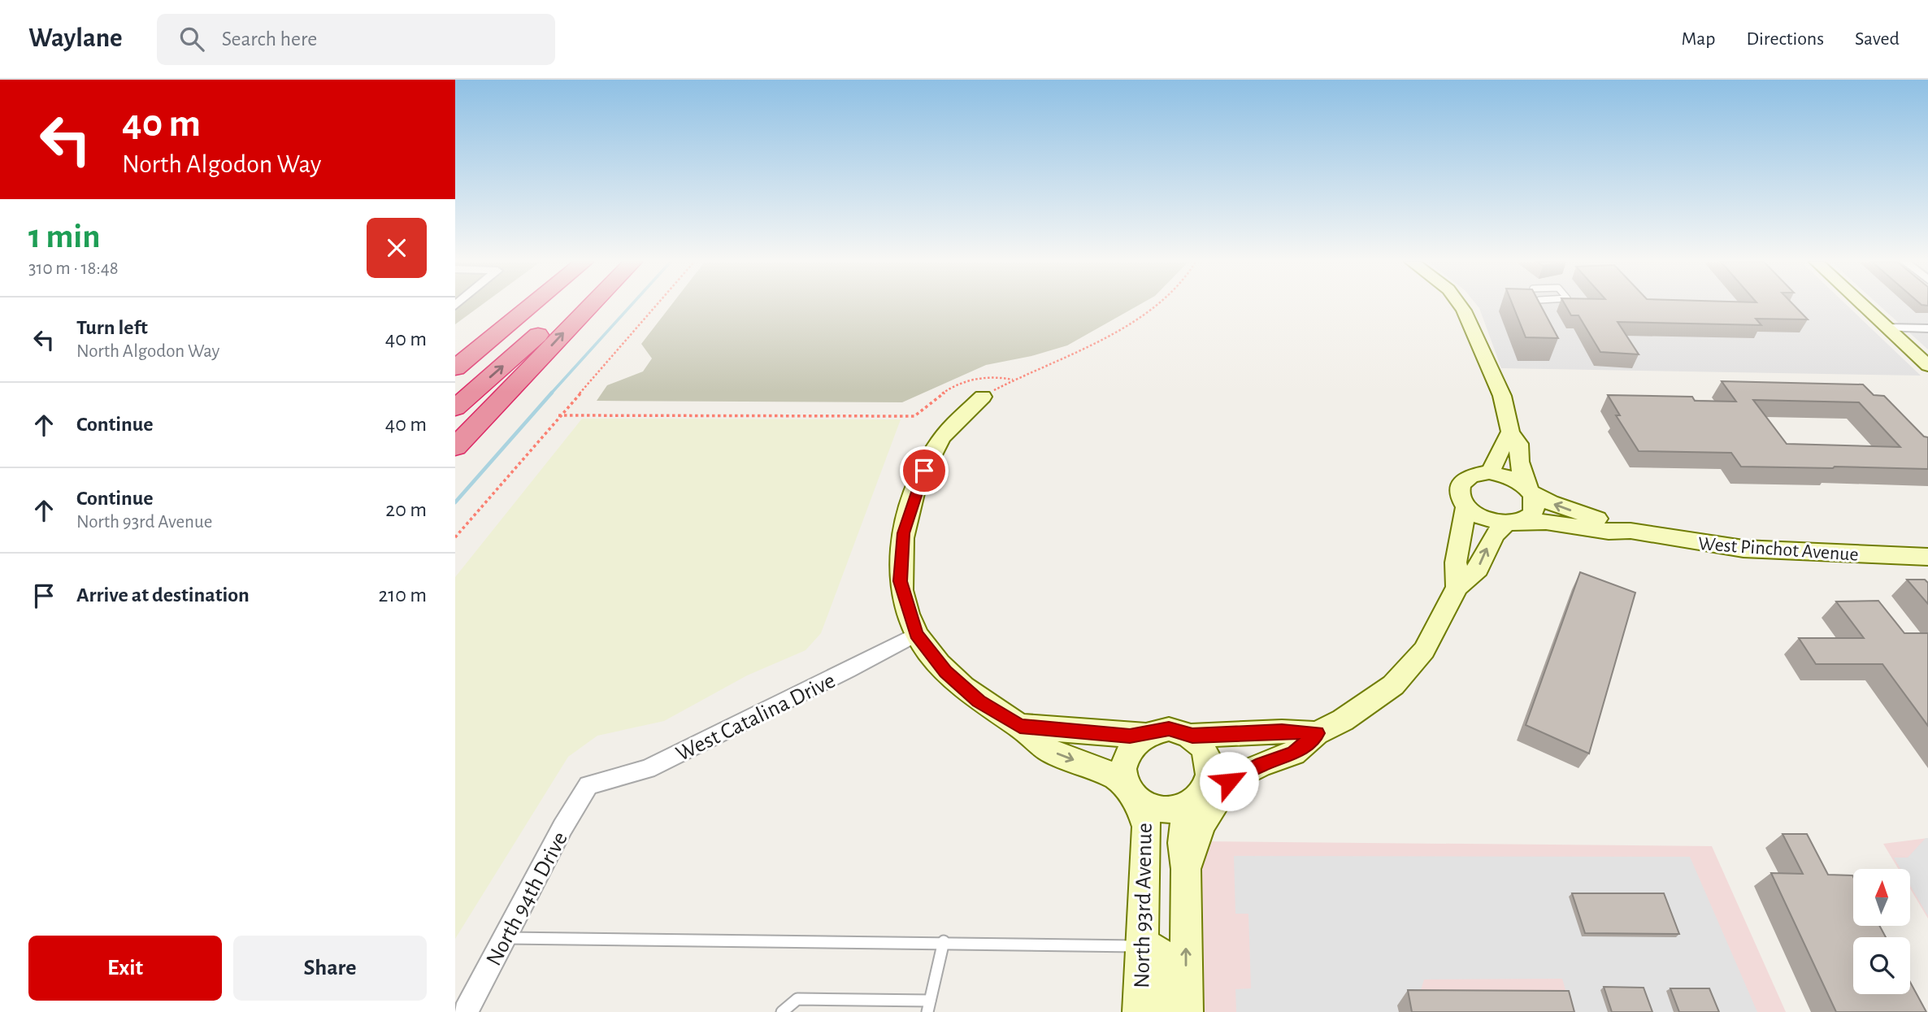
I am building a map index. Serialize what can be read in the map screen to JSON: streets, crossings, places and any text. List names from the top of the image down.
{
  "streets": {
    "street": [
      "West Pinchot Avenue",
      "West Catalina Drive",
      "North 94th Drive",
      "North 93rd Avenue"
    ]
  },
  "crossings": [
    ["West Catalina Drive", "North 94th Drive"]
  ],
  "north": "top",
  "page": {
    "header": "Waylane",
    "search": "Search here",
    "nav": ["Map", "Directions", "Saved"],
    "turn": ["40 m", "North Algodon Way"],
    "heading": ["1 min", "310 m · 18:48"],
    "list": [
      {
        "name": "Turn left",
        "note": "North Algodon Way",
        "value": "40 m"
      },
      {
        "name": "Continue",
        "value": "40 m"
      },
      {
        "name": "Continue",
        "note": "North 93rd Avenue",
        "value": "20 m"
      },
      {
        "name": "Arrive at destination",
        "value": "210 m"
      }
    ],
    "buttons": ["Exit", "Share"]
  }
}
